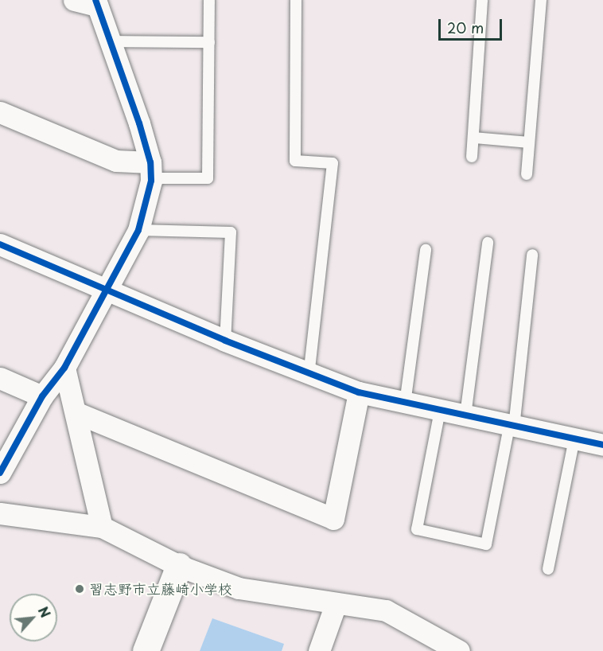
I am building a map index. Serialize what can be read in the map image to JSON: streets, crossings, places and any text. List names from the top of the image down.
{
  "places": ["習志野市立藤崎小学校"],
  "scale_bar": "20 m",
  "north": "top right"
}
